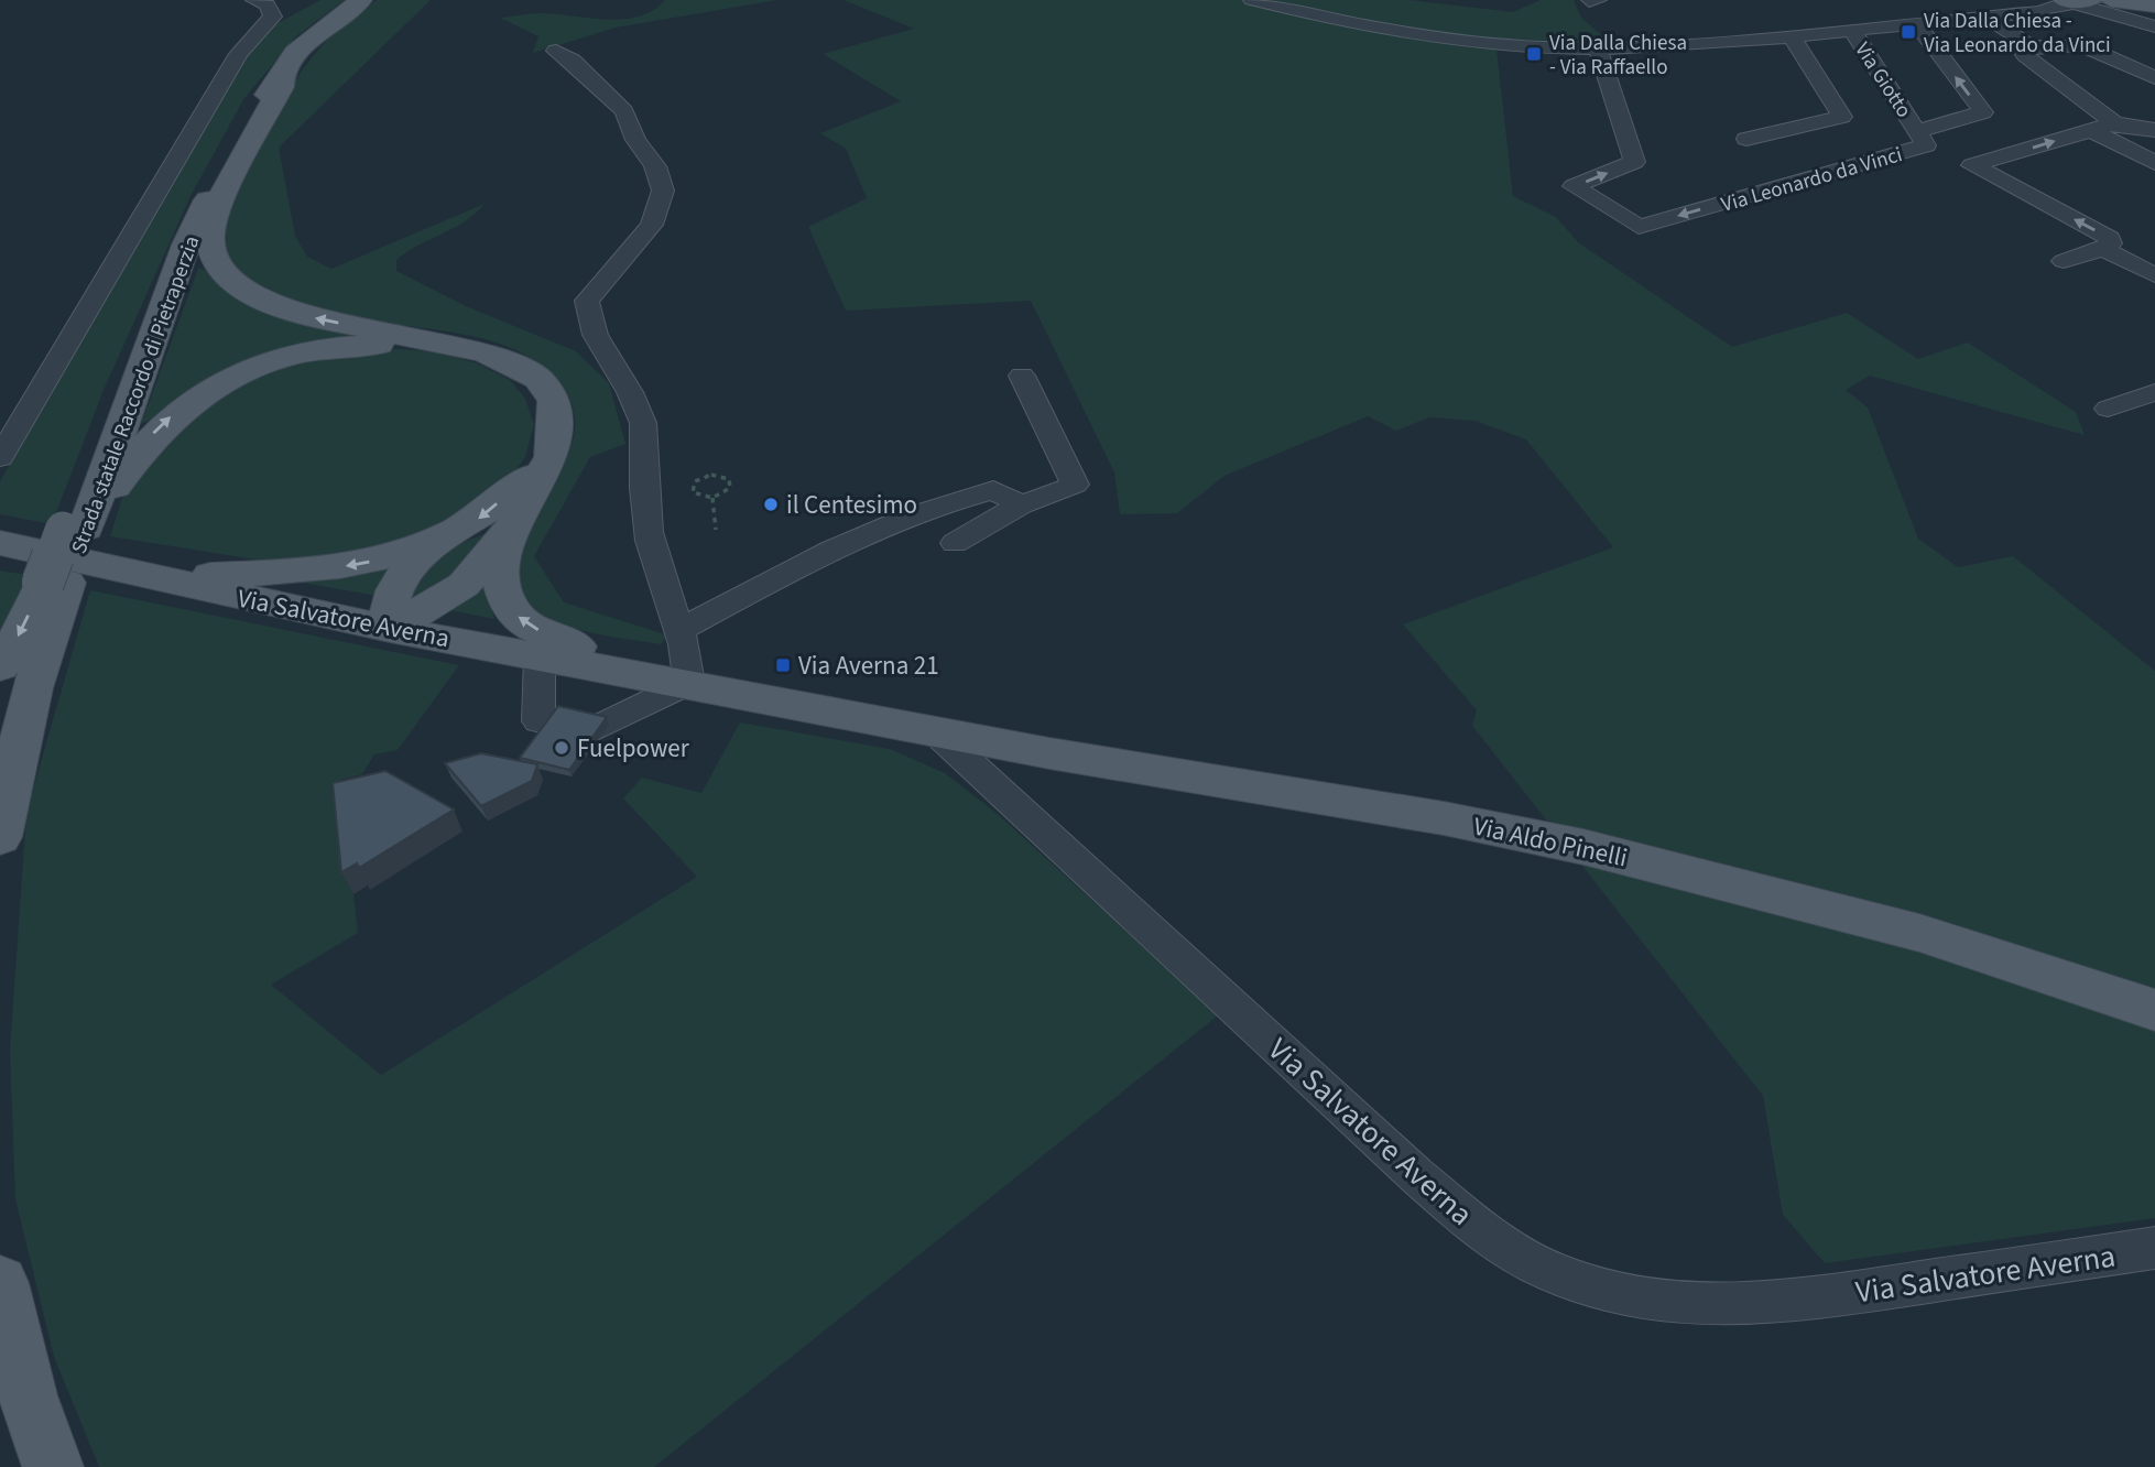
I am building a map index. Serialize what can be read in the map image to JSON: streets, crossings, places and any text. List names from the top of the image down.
{
  "streets": {
    "main road": ["Strada statale Raccordo di Pietraperzia", "Via Salvatore Averna", "Via Aldo Pinelli"],
    "street": ["Via Giotto", "Via Leonardo da Vinci"]
  },
  "crossings": [
    ["Via Giotto", "Via Leonardo da Vinci"],
    ["Strada statale Raccordo di Pietraperzia", "Via Salvatore Averna"],
    ["Via Salvatore Averna", "Via Aldo Pinelli"]
  ],
  "places": {
    "transit": ["Via Dalla Chiesa - Via Leonardo da Vinci", "Via Dalla Chiesa - Via Raffaello", "Via Averna 21"],
    "other": ["il Centesimo", "Fuelpower"]
  }
}
